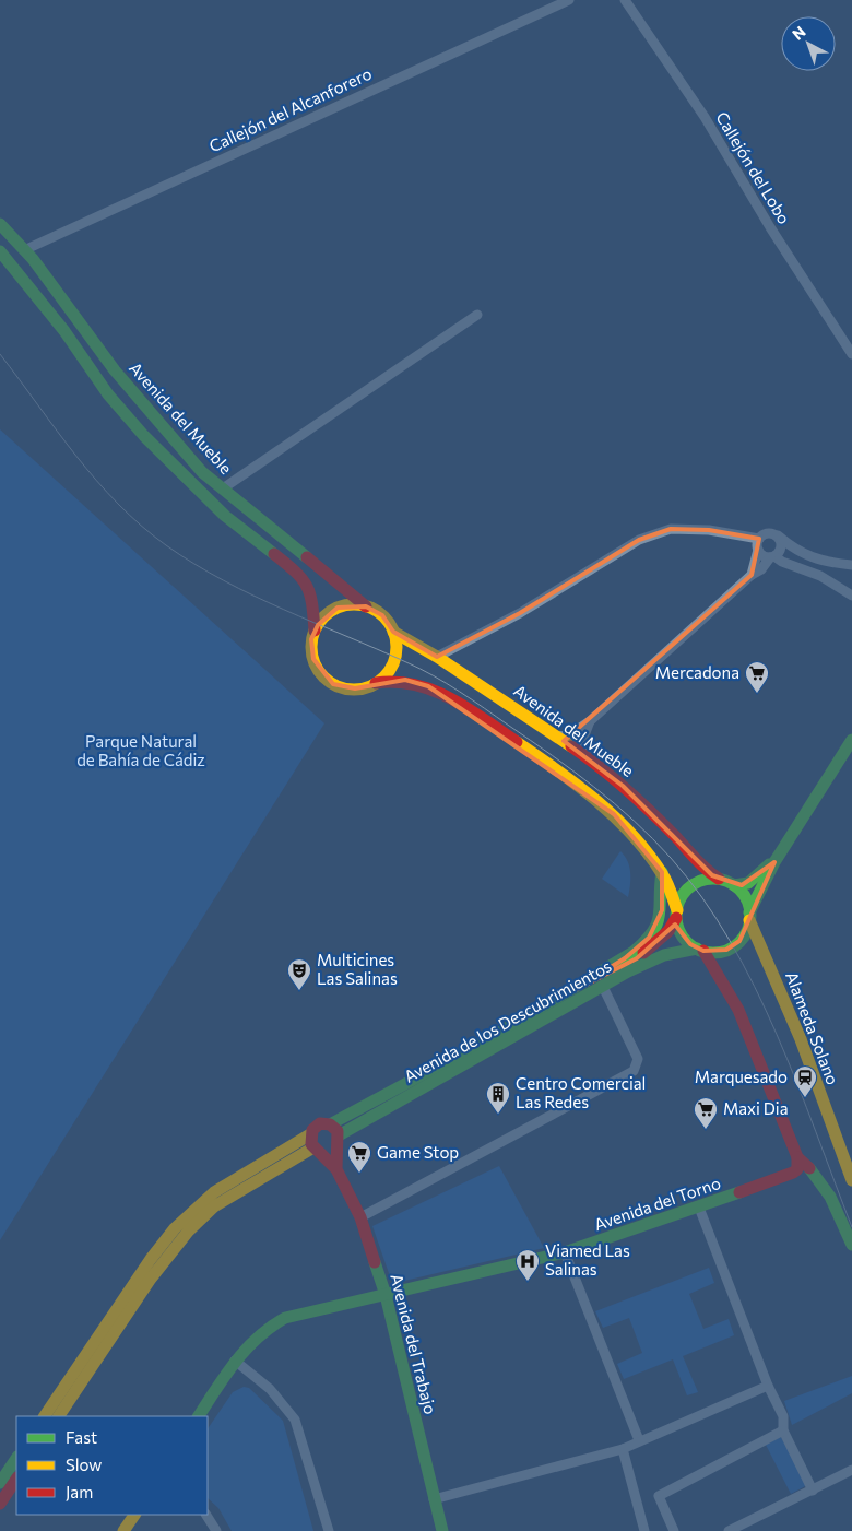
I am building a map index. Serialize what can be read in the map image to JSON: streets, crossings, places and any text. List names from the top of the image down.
{
  "streets": {
    "main road": [
      "Avenida del Mueble",
      "Avenida de los Descubrimientos",
      "Alameda Solano",
      "Avenida del Torno",
      "Avenida del Trabajo"
    ],
    "street": ["Callejón del Alcanforero", "Callejón del Lobo"]
  },
  "crossings": [
    ["Callejón del Alcanforero", "Avenida del Mueble"],
    ["Avenida del Mueble", "Avenida de los Descubrimientos"],
    ["Avenida del Mueble", "Alameda Solano"],
    ["Avenida de los Descubrimientos", "Alameda Solano"],
    ["Avenida del Torno", "Avenida del Trabajo"]
  ],
  "parks": ["Parque Natural de Bahía de Cádiz"],
  "places": {
    "supermarket": ["Mercadona", "Maxi Dia", "Game Stop"],
    "theatre": ["Multicines Las Salinas"],
    "station": ["Marquesado"],
    "building": ["Centro Comercial Las Redes"],
    "hospital": ["Viamed Las Salinas"]
  },
  "legend": ["Fast", "Slow", "Jam"],
  "north": "top left"
}
